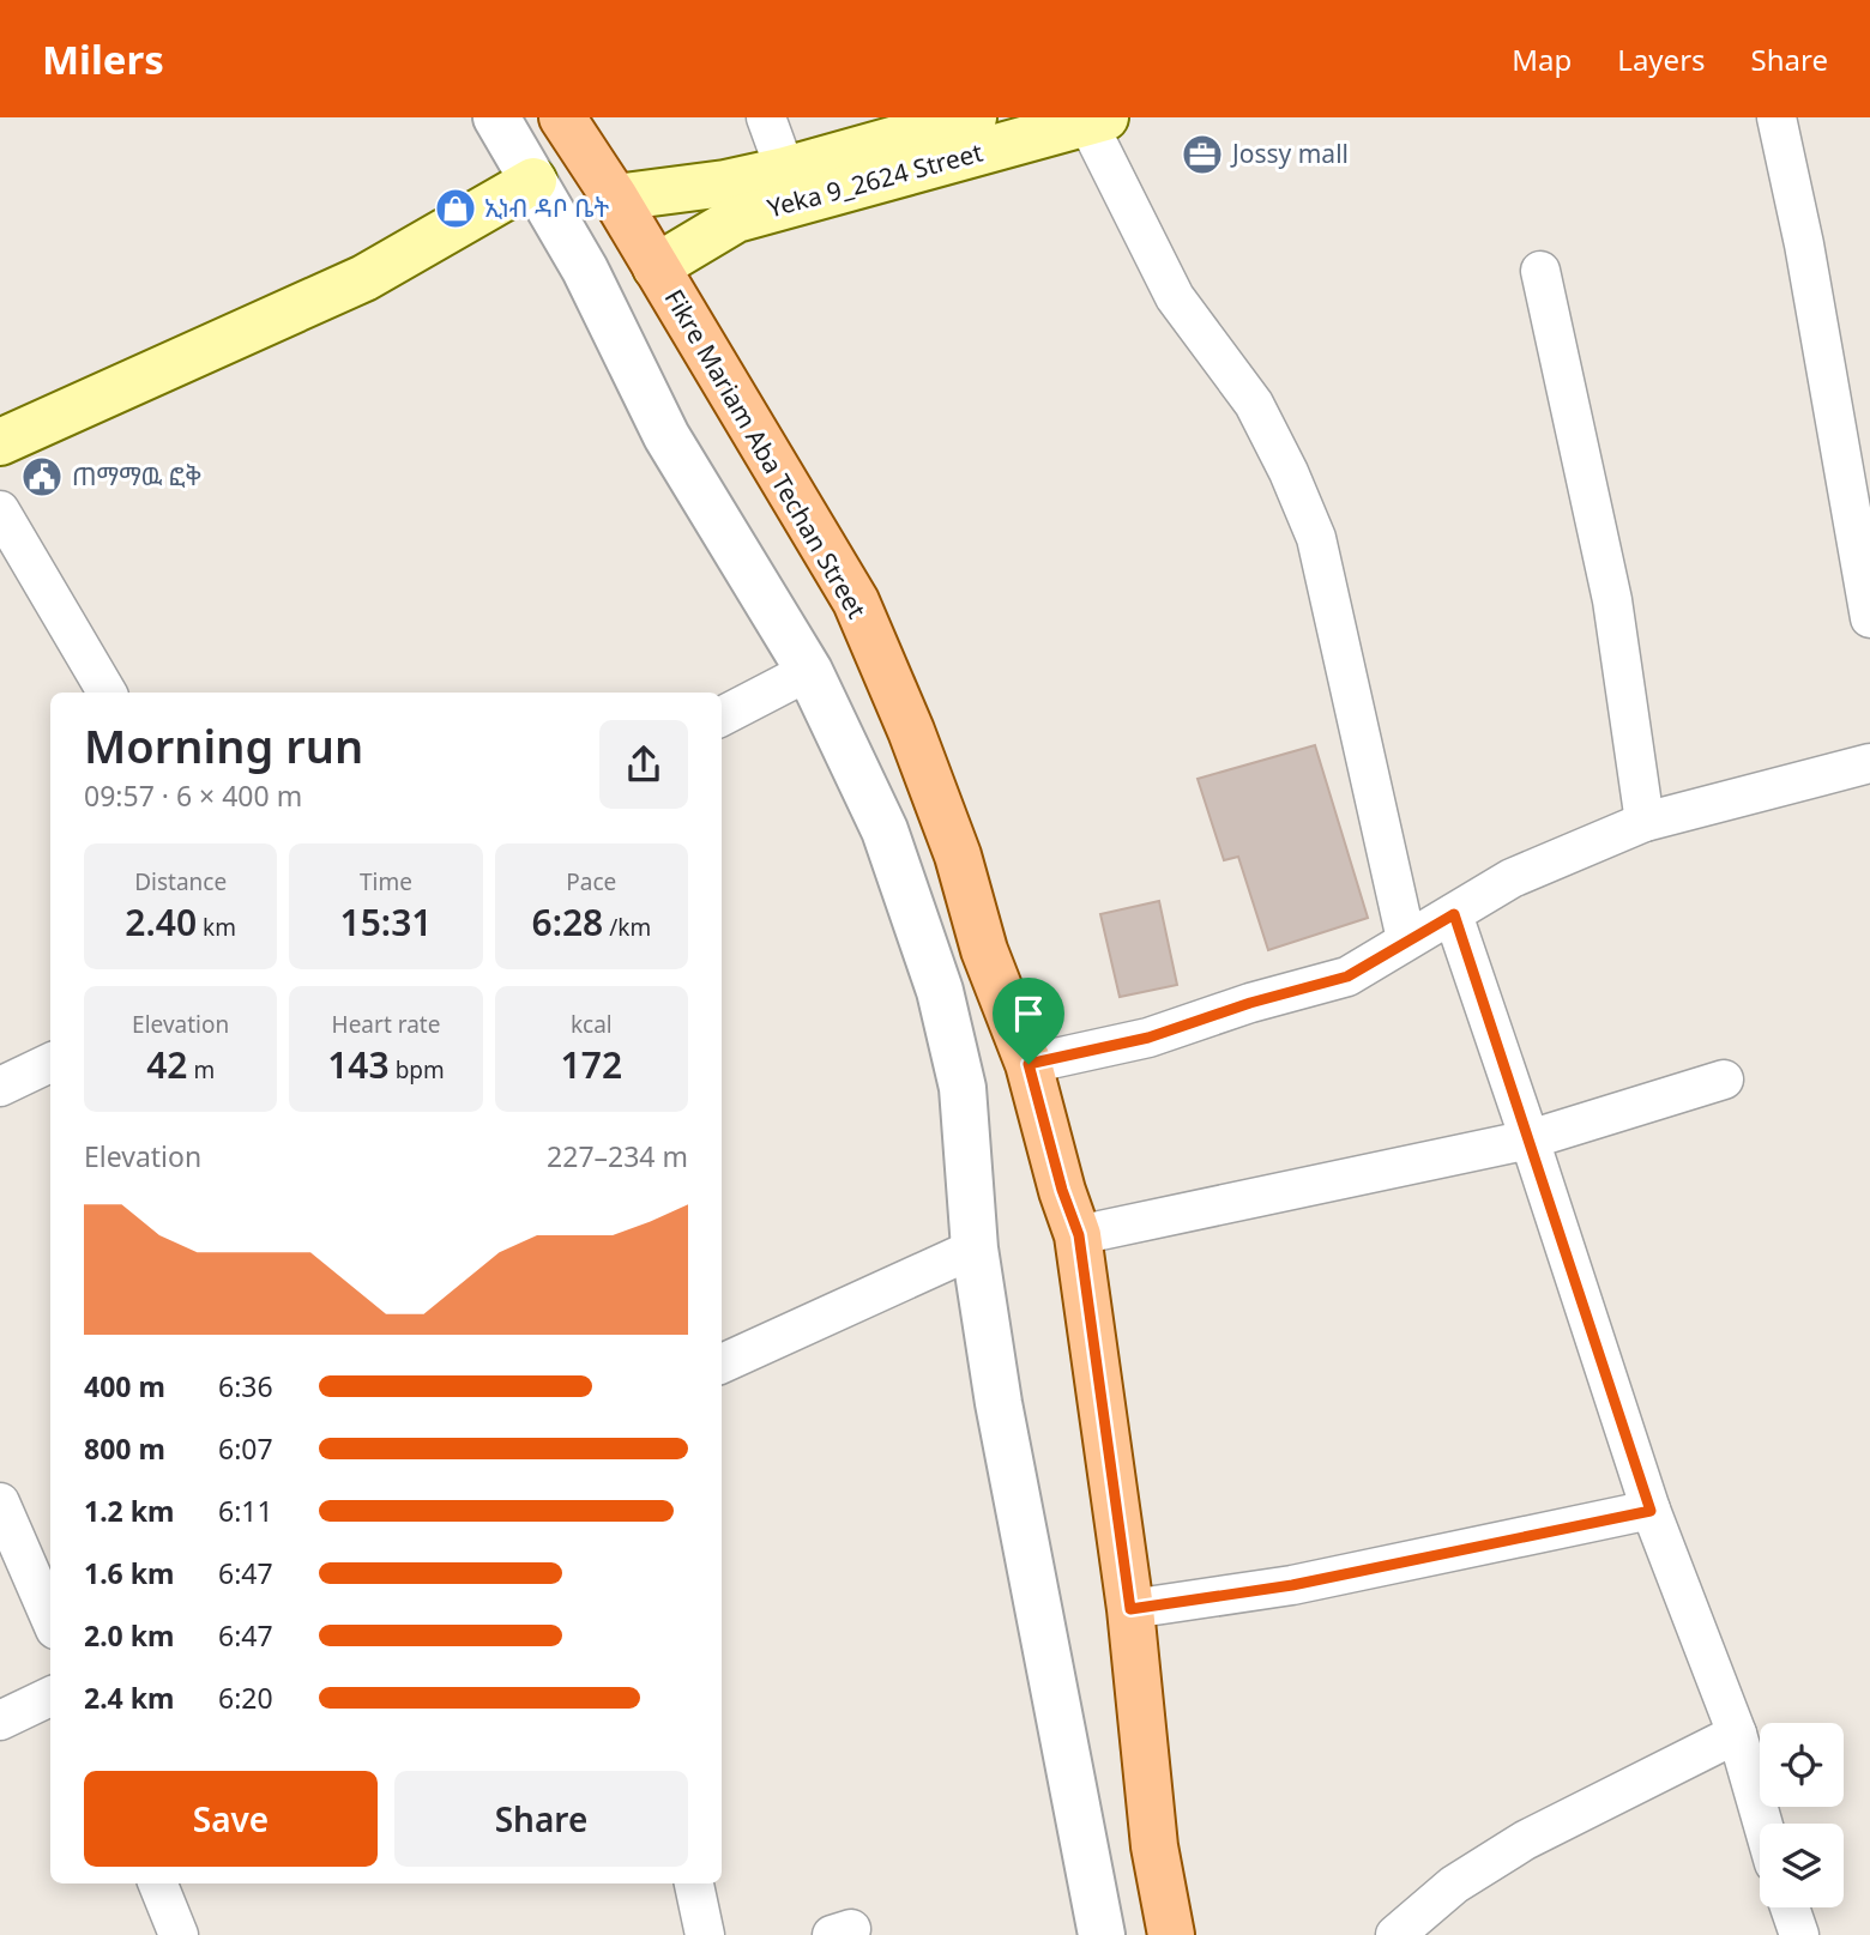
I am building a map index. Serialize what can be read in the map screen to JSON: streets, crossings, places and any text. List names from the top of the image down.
{
  "streets": {
    "main road": ["Yeka 9_2624 Street", "Fikre Mariam Aba Techan Street"]
  },
  "crossings": [
    ["Yeka 9_2624 Street", "Fikre Mariam Aba Techan Street"]
  ],
  "places": {
    "office": ["Jossy mall"],
    "shop": ["ኢነብ ዳቦ ቤት"],
    "public building": ["ጠማማዉ ፎቅ"]
  },
  "page": {
    "header": "Milers",
    "nav": ["Map", "Layers", "Share"],
    "heading": ["Morning run", "09:57 · 6 × 400 m"],
    "stats": [
      ["Distance", "2.40 km"],
      ["Time", "15:31"],
      ["Pace", "6:28 /km"],
      ["Elevation", "42 m"],
      ["Heart rate", "143 bpm"],
      ["kcal", "172"]
    ],
    "chart": ["Elevation", "227–234 m"],
    "list": [
      {
        "name": "400 m",
        "note": "6:36"
      },
      {
        "name": "800 m",
        "note": "6:07"
      },
      {
        "name": "1.2 km",
        "note": "6:11"
      },
      {
        "name": "1.6 km",
        "note": "6:47"
      },
      {
        "name": "2.0 km",
        "note": "6:47"
      },
      {
        "name": "2.4 km",
        "note": "6:20"
      }
    ],
    "buttons": ["Save", "Share"]
  }
}
